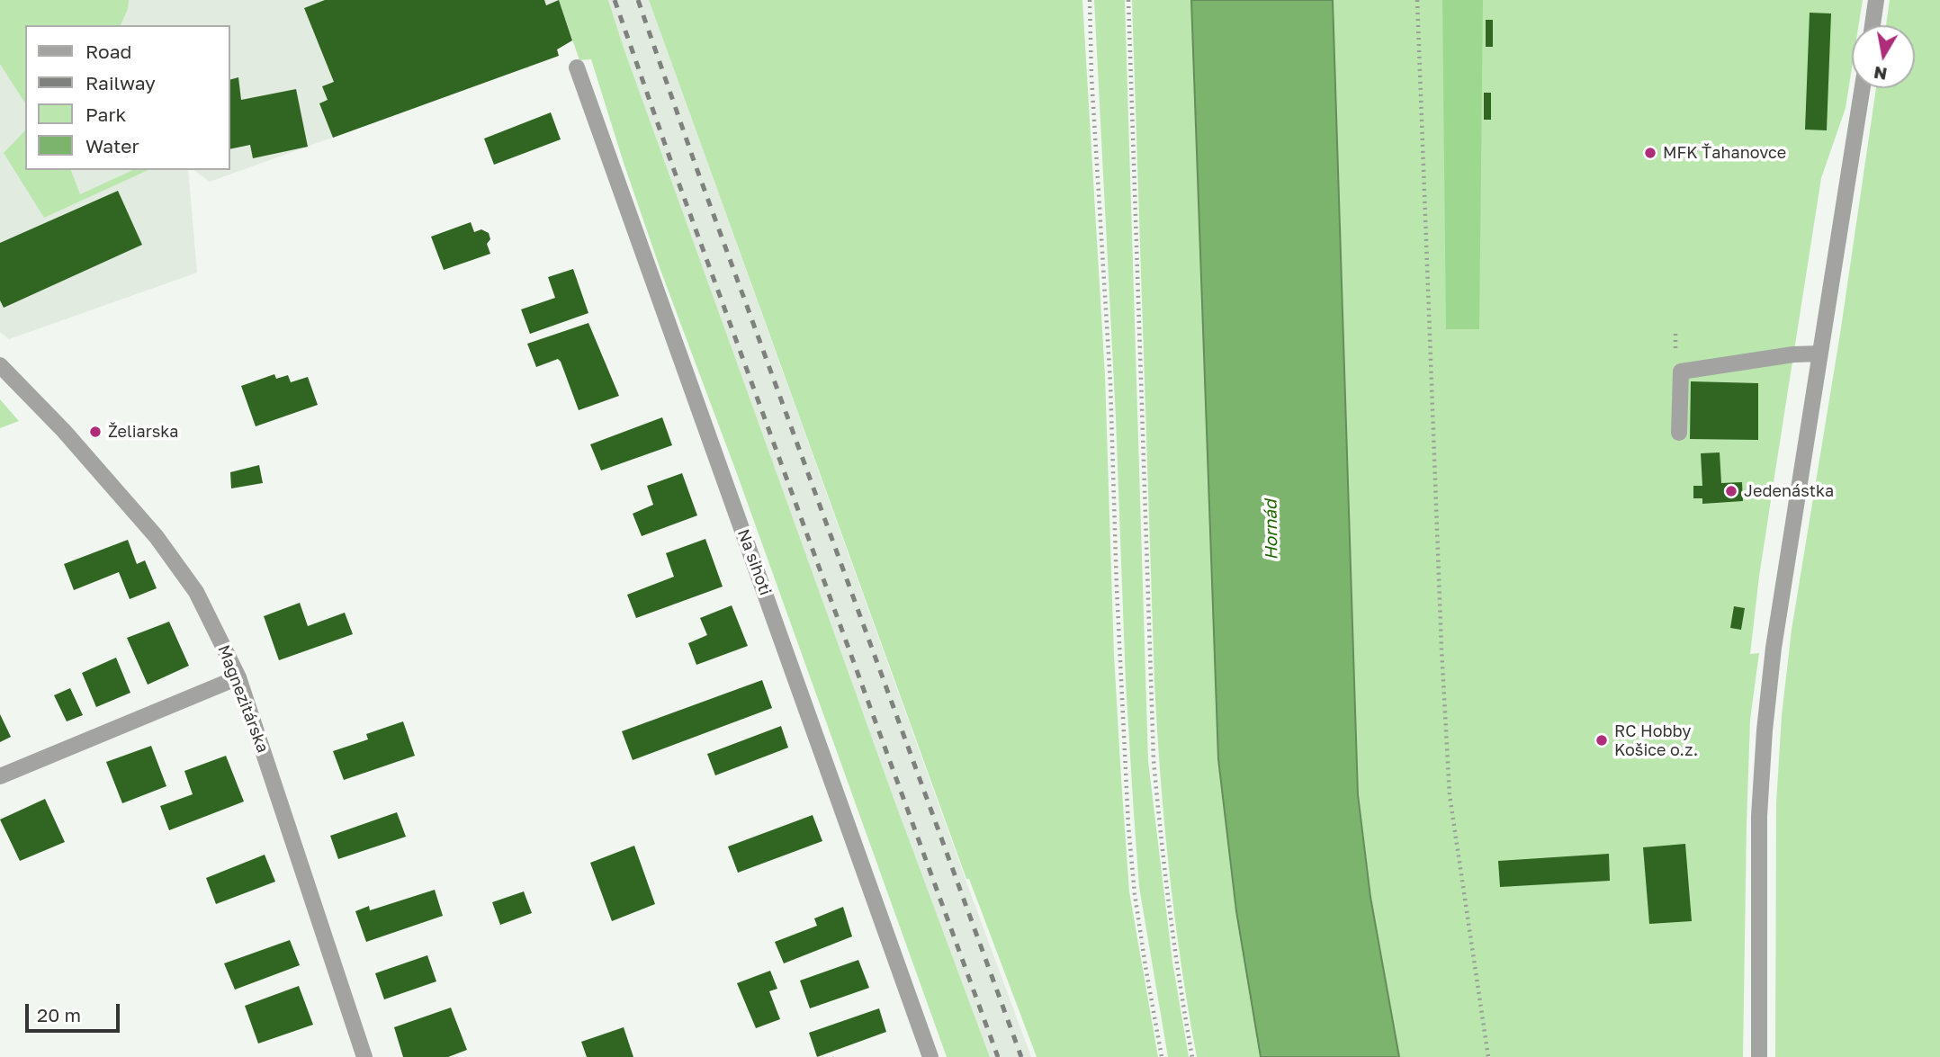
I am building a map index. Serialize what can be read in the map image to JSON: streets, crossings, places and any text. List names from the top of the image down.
{
  "streets": {
    "street": ["Na sihoti", "Magnezitárska"]
  },
  "water": ["Hornád"],
  "places": [
    "MFK Ťahanovce",
    "Želiarska",
    "Jedenástka",
    "RC Hobby Košice o.z."
  ],
  "legend": [
    "Road",
    "Railway",
    "Park",
    "Water"
  ],
  "scale_bar": "20 m",
  "north": "bottom"
}
